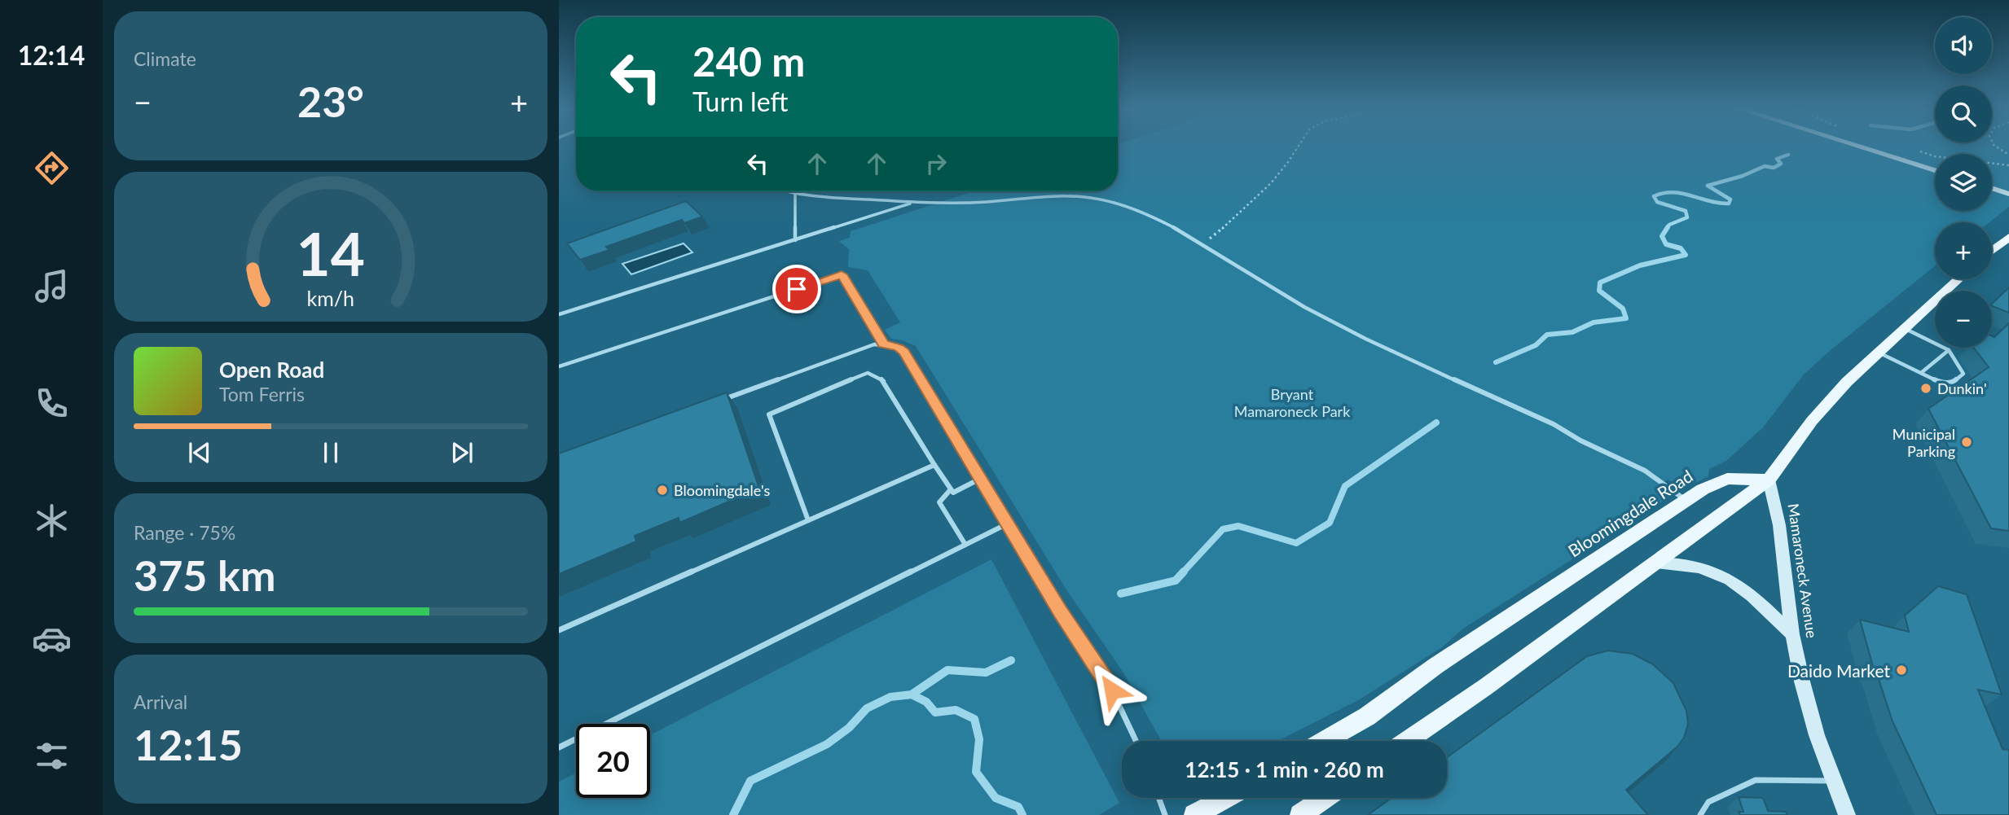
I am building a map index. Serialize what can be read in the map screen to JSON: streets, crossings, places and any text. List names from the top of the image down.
{
  "streets": {
    "main road": ["Bloomingdale Road", "Mamaroneck Avenue"]
  },
  "crossings": [
    ["Bloomingdale Road", "Mamaroneck Avenue"]
  ],
  "parks": ["Bryant Mamaroneck Park"],
  "places": [
    "Dunkin'",
    "Municipal Parking",
    "Bloomingdale's",
    "Daido Market"
  ],
  "page": {
    "tabs": "12:14",
    "tile": [
      "Climate",
      ["Range · 75%", "375 km"],
      ["Arrival", "12:15"]
    ],
    "map_buttons": ["+", "−"],
    "turn": ["240 m", "Turn left"],
    "heat": ["−", "23°", "+"],
    "song": ["Open Road", "Tom Ferris"],
    "limit": "20",
    "trip": "12:15 · 1 min · 260 m",
    "gauge": ["14", "km/h"]
  }
}
